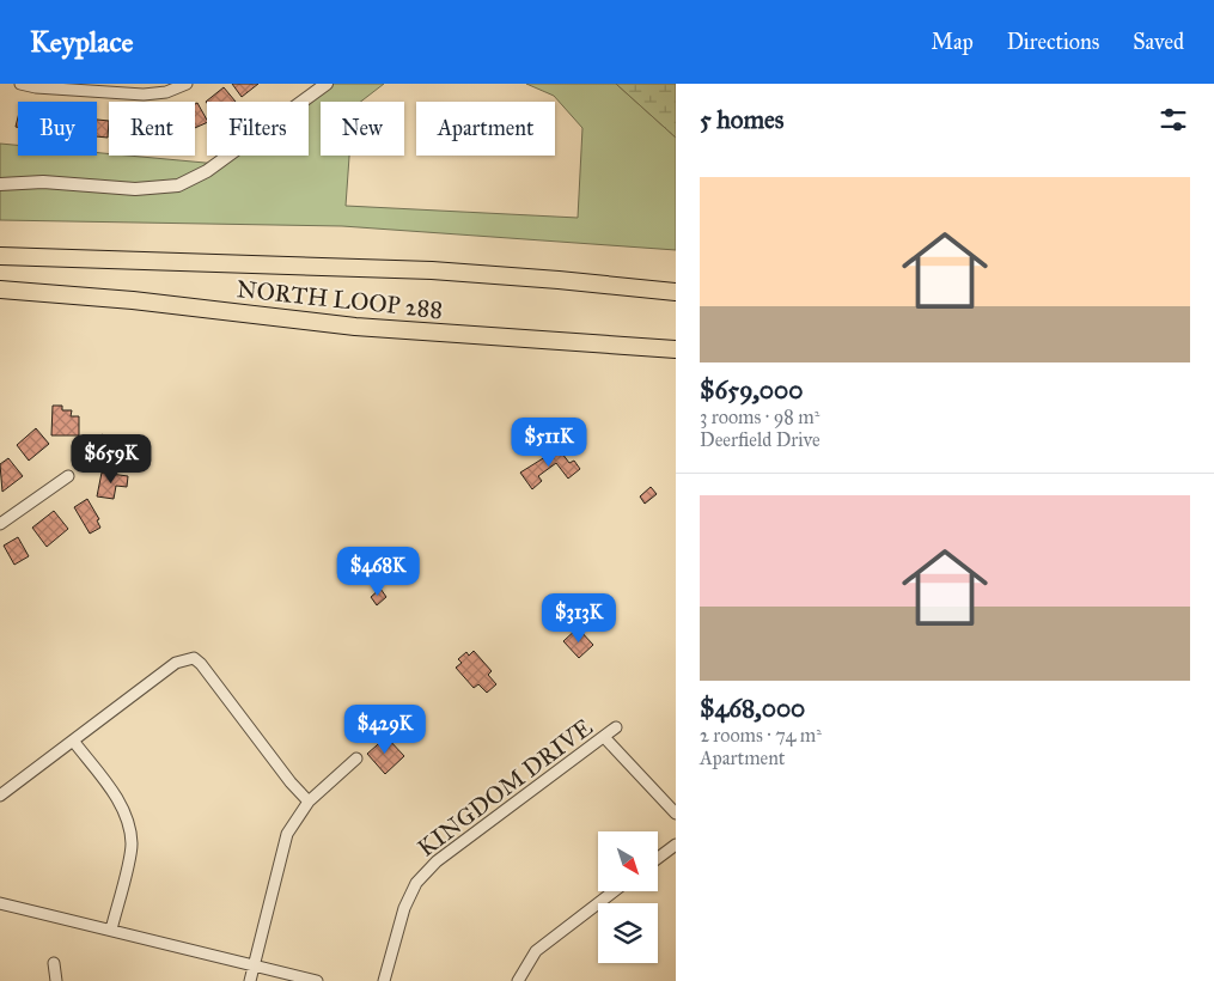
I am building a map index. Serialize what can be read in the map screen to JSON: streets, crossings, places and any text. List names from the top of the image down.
{
  "streets": {
    "highway": ["NORTH LOOP 288"],
    "street": ["KINGDOM DRIVE"]
  },
  "north": "bottom right",
  "page": {
    "header": "Keyplace",
    "nav": ["Map", "Directions", "Saved"],
    "heading": "5 homes",
    "chip": [
      "Buy",
      "Rent",
      "Filters",
      "New",
      "Apartment"
    ],
    "list": [
      {
        "name": "$659,000",
        "note": "3 rooms · 98 m² · Deerfield Drive"
      },
      {
        "name": "$468,000",
        "note": "2 rooms · 74 m² · Apartment"
      }
    ],
    "price": [
      "$511K",
      "$659K",
      "$468K",
      "$313K",
      "$429K"
    ]
  }
}
